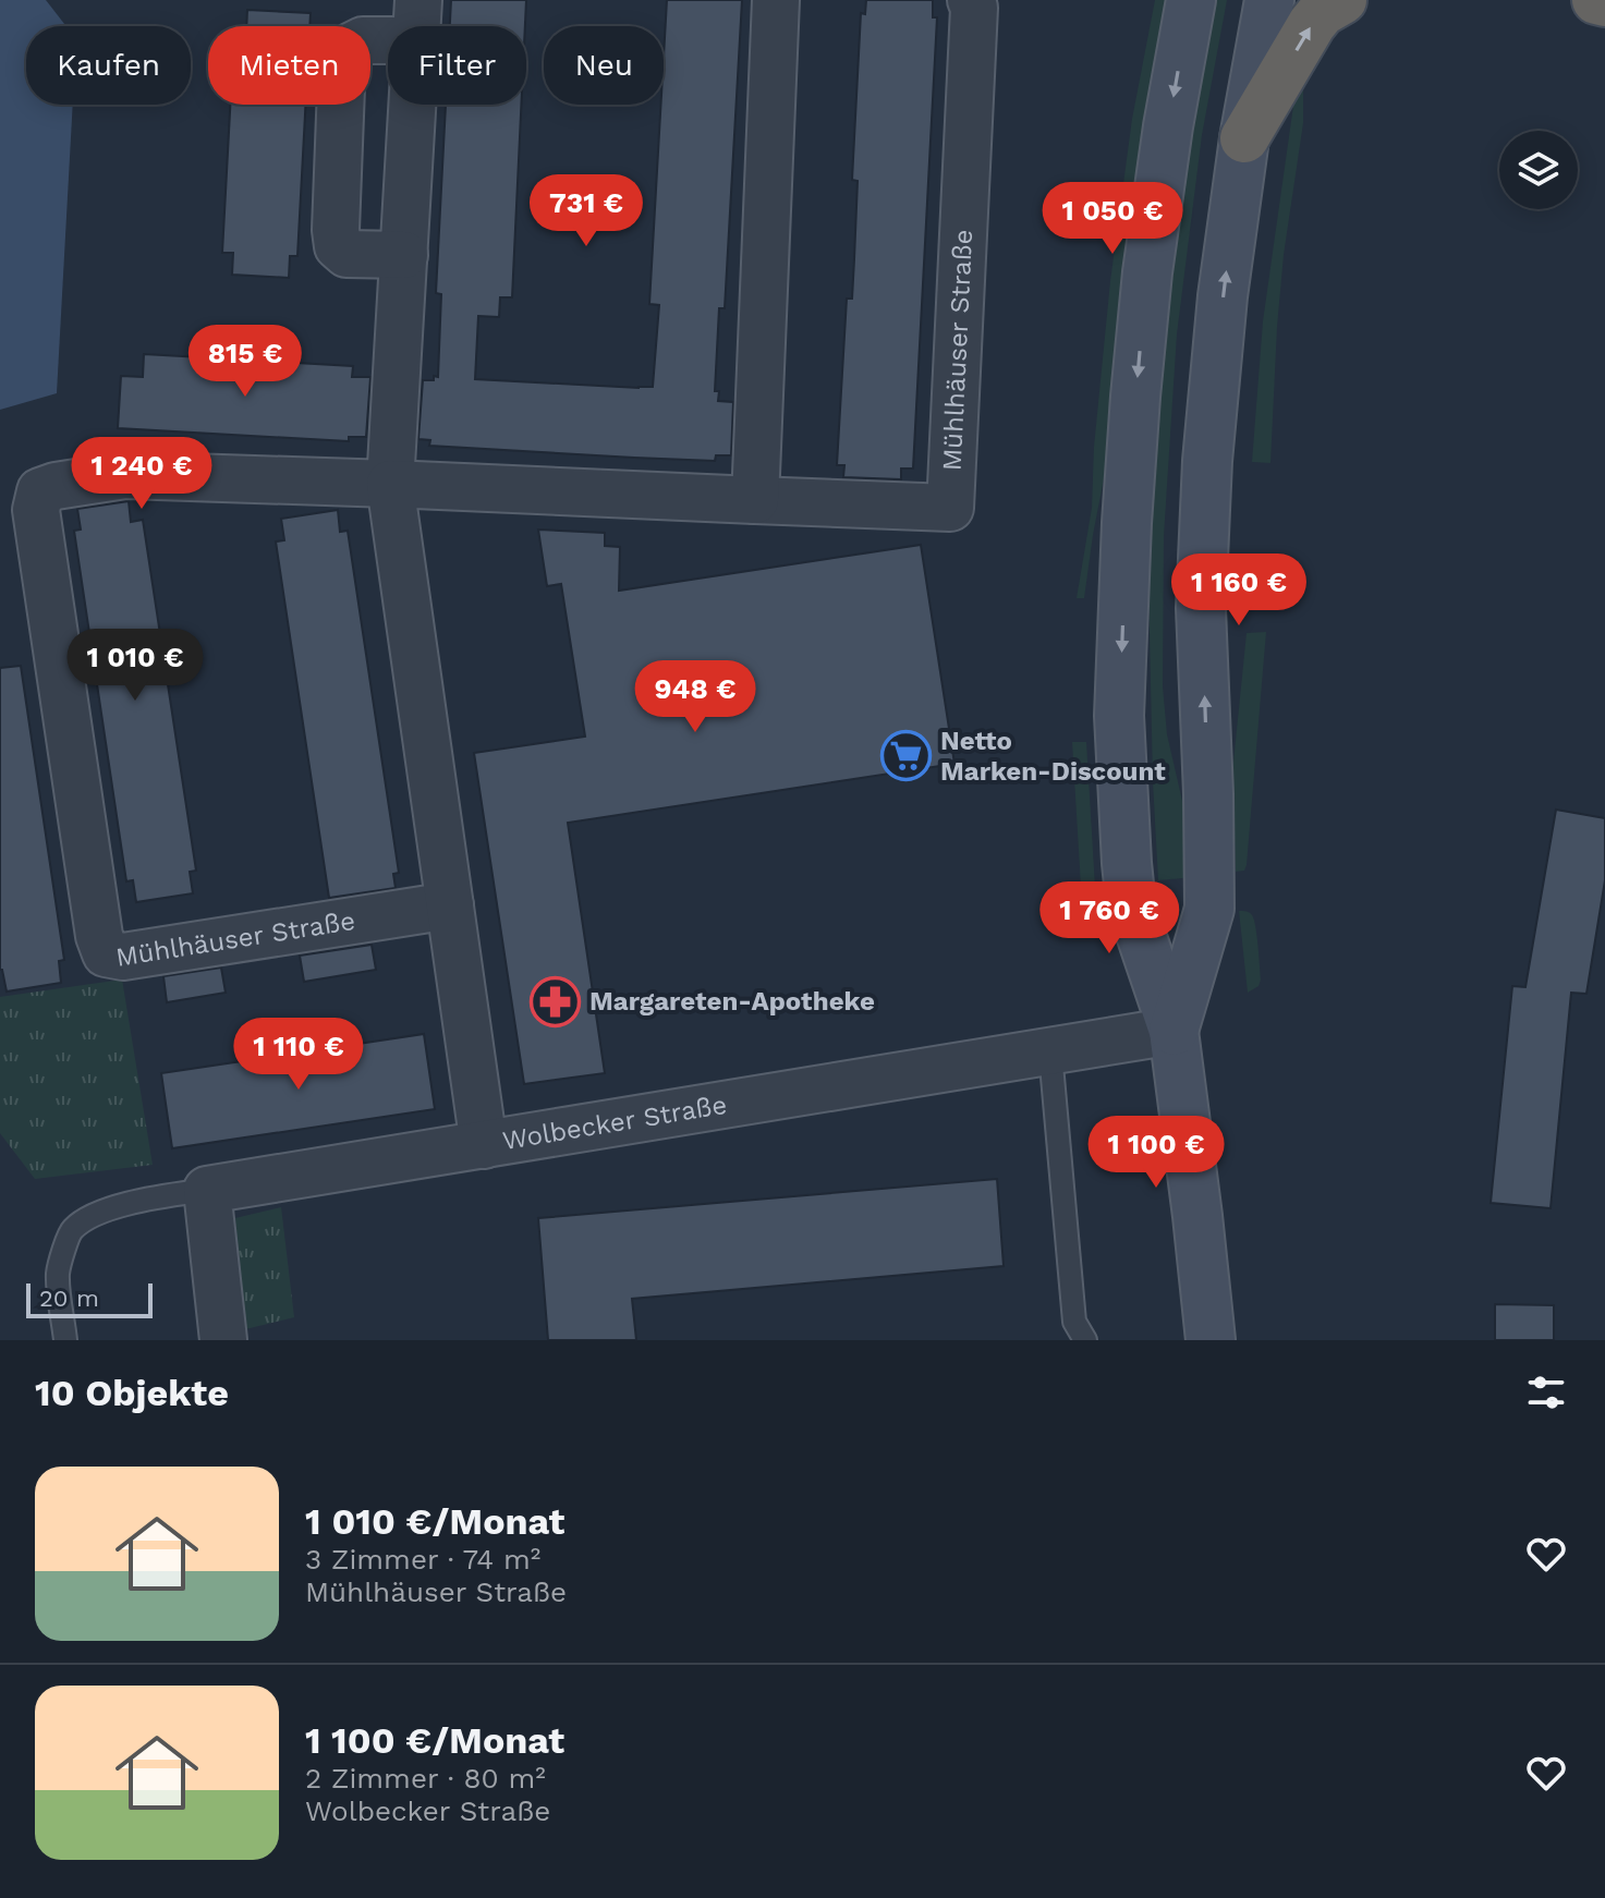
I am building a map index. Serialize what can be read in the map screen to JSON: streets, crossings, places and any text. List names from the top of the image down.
{
  "streets": {
    "street": ["Mühlhäuser Straße", "Wolbecker Straße"]
  },
  "places": {
    "supermarket": ["Netto Marken-Discount"],
    "pharmacy": ["Margareten-Apotheke"]
  },
  "scale_bar": "20 m",
  "page": {
    "chip": [
      "Kaufen",
      "Mieten",
      "Filter",
      "Neu"
    ],
    "price": [
      "731 €",
      "1 050 €",
      "815 €",
      "1 240 €",
      "1 160 €",
      "1 010 €",
      "948 €",
      "1 760 €",
      "1 110 €",
      "1 100 €"
    ],
    "scale": "20 m",
    "heading": "10 Objekte",
    "list": [
      {
        "name": "1 010 €/Monat",
        "note": "3 Zimmer · 74 m² · Mühlhäuser Straße"
      },
      {
        "name": "1 100 €/Monat",
        "note": "2 Zimmer · 80 m² · Wolbecker Straße"
      }
    ]
  }
}
